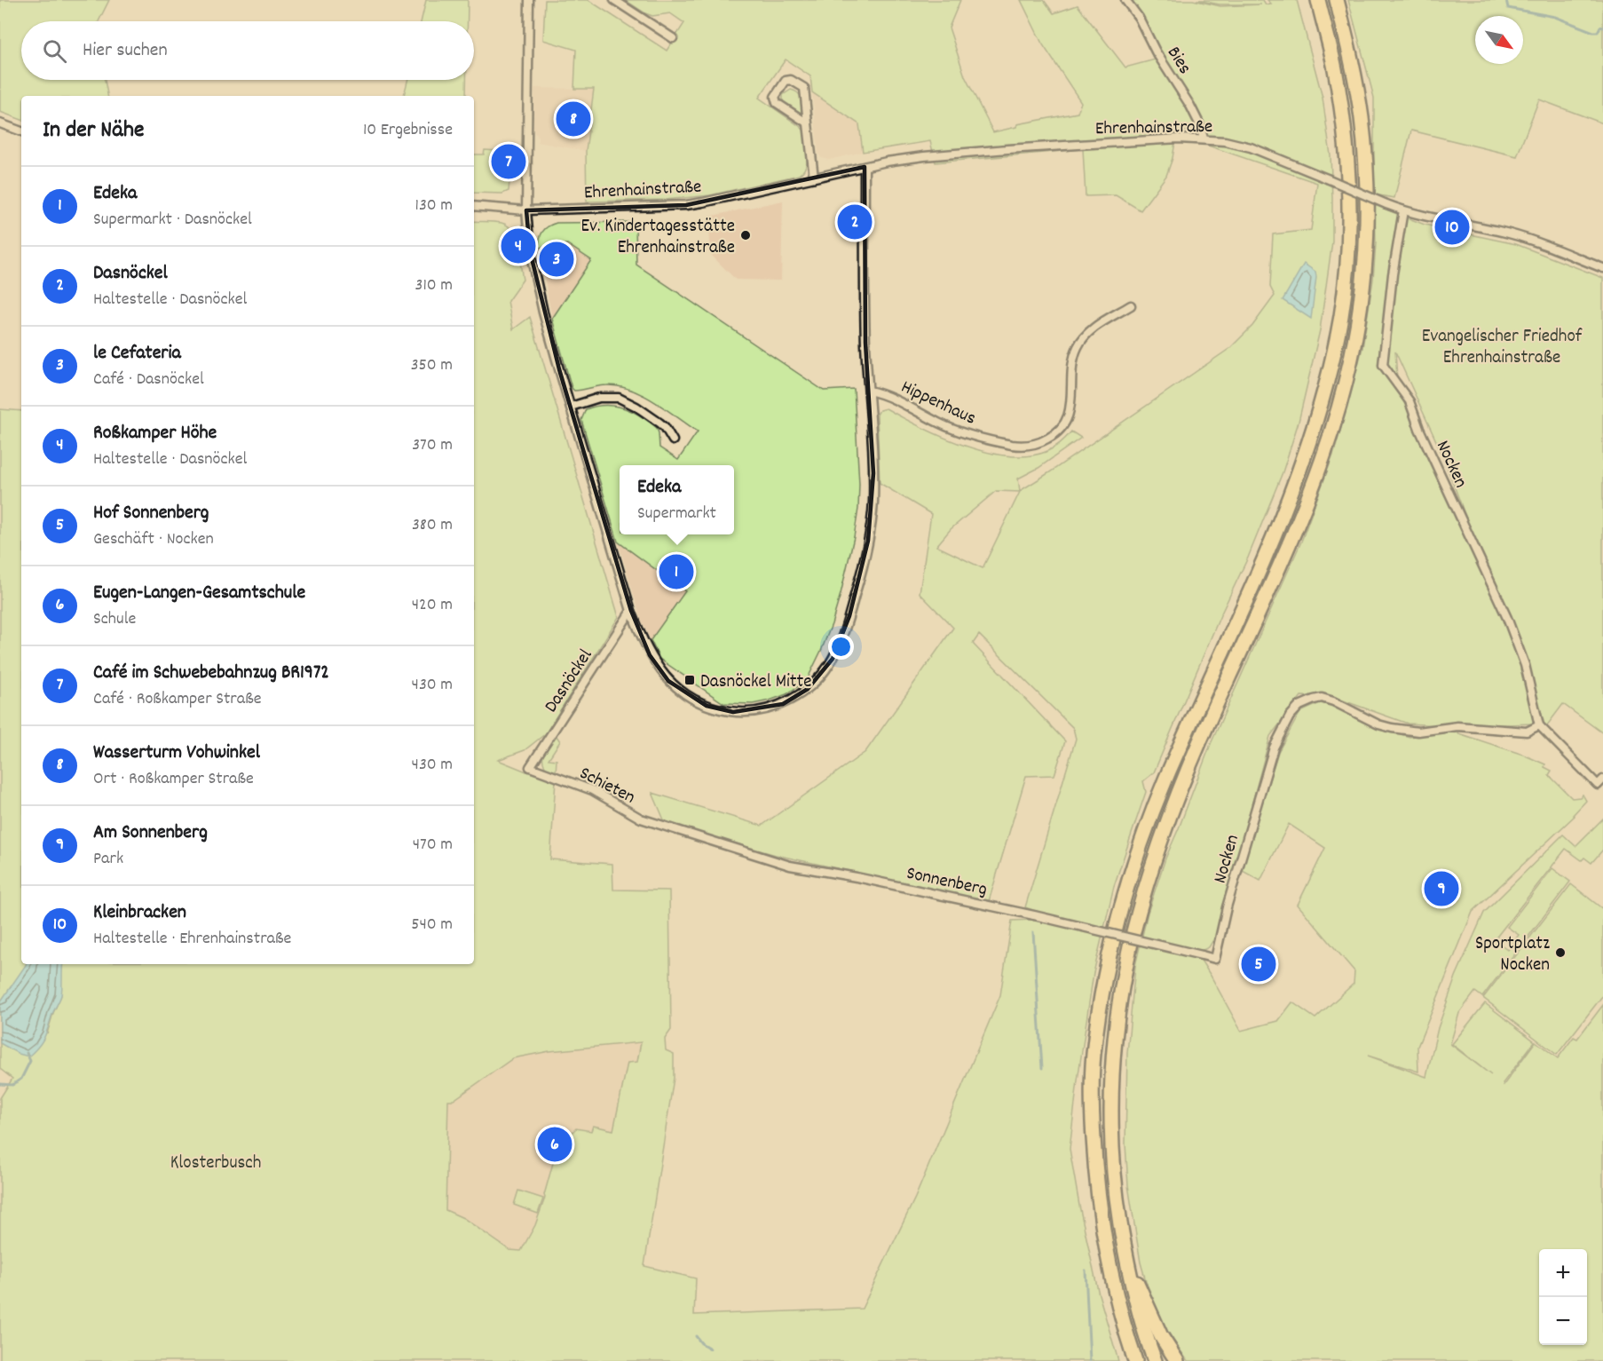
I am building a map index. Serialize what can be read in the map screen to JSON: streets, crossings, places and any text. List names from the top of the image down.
{
  "streets": {
    "street": [
      "Bies",
      "Ehrenhainstraße",
      "Hippenhaus",
      "Nocken",
      "Dasnöckel",
      "Schieten",
      "Sonnenberg"
    ]
  },
  "crossings": [
    ["Bies", "Ehrenhainstraße"],
    ["Ehrenhainstraße", "Nocken"],
    ["Nocken", "Sonnenberg"],
    ["Dasnöckel", "Schieten"],
    ["Schieten", "Sonnenberg"]
  ],
  "parks": ["Evangelischer Friedhof Ehrenhainstraße", "Klosterbusch"],
  "places": {
    "other": ["Ev. Kindertagesstätte Ehrenhainstraße", "Sportplatz Nocken"],
    "transit": ["Dasnöckel Mitte"]
  },
  "north": "bottom right",
  "page": {
    "search": "Hier suchen",
    "heading": ["In der Nähe", "10 Ergebnisse"],
    "pins": [
      "8",
      "7",
      "2",
      "10",
      "4",
      "3",
      "1",
      "9",
      "5",
      "6"
    ],
    "list": [
      {
        "mark": "1",
        "name": "Edeka",
        "note": "Supermarkt · Dasnöckel",
        "value": "130 m"
      },
      {
        "mark": "2",
        "name": "Dasnöckel",
        "note": "Haltestelle · Dasnöckel",
        "value": "310 m"
      },
      {
        "mark": "3",
        "name": "le Cefateria",
        "note": "Café · Dasnöckel",
        "value": "350 m"
      },
      {
        "mark": "4",
        "name": "Roßkamper Höhe",
        "note": "Haltestelle · Dasnöckel",
        "value": "370 m"
      },
      {
        "mark": "5",
        "name": "Hof Sonnenberg",
        "note": "Geschäft · Nocken",
        "value": "380 m"
      },
      {
        "mark": "6",
        "name": "Eugen-Langen-Gesamtschule",
        "note": "Schule",
        "value": "420 m"
      },
      {
        "mark": "7",
        "name": "Café im Schwebebahnzug BR1972",
        "note": "Café · Roßkamper Straße",
        "value": "430 m"
      },
      {
        "mark": "8",
        "name": "Wasserturm Vohwinkel",
        "note": "Ort · Roßkamper Straße",
        "value": "430 m"
      },
      {
        "mark": "9",
        "name": "Am Sonnenberg",
        "note": "Park",
        "value": "470 m"
      },
      {
        "mark": "10",
        "name": "Kleinbracken",
        "note": "Haltestelle · Ehrenhainstraße",
        "value": "540 m"
      }
    ],
    "popup": ["Edeka", "Supermarkt"],
    "map_buttons": ["+", "−"]
  }
}
